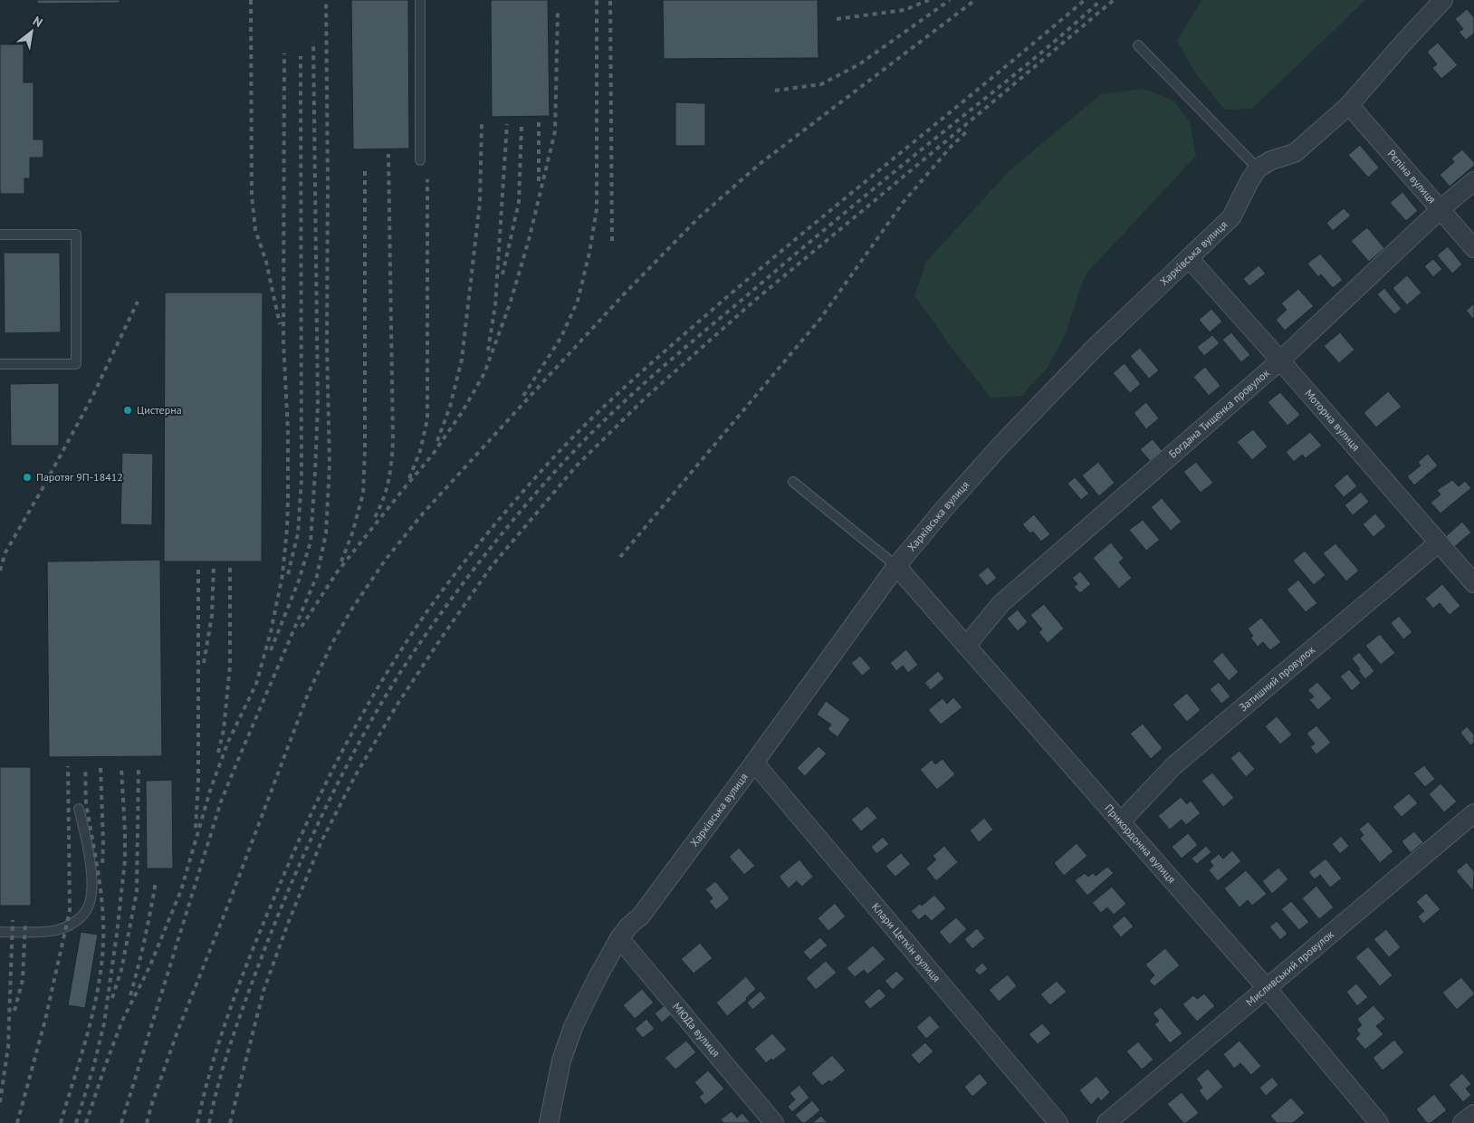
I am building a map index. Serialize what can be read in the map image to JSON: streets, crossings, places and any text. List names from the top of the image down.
{
  "streets": {
    "street": [
      "Рєпіна вулиця",
      "Харківська вулиця",
      "Богдана Тищенка провулок",
      "Моторна вулиця",
      "Затишний провулок",
      "Прикордонна вулиця",
      "Клари Цеткін вулиця",
      "Мисливський провулок",
      "МЮДа вулиця"
    ]
  },
  "crossings": [
    ["Рєпіна вулиця", "Богдана Тищенка провулок"],
    ["Харківська вулиця", "Моторна вулиця"],
    ["Харківська вулиця", "Прикордонна вулиця"],
    ["Харківська вулиця", "Клари Цеткін вулиця"],
    ["Харківська вулиця", "МЮДа вулиця"],
    ["Богдана Тищенка провулок", "Моторна вулиця"],
    ["Богдана Тищенка провулок", "Прикордонна вулиця"],
    ["Моторна вулиця", "Затишний провулок"],
    ["Затишний провулок", "Прикордонна вулиця"],
    ["Прикордонна вулиця", "Мисливський провулок"]
  ],
  "places": ["Цистерна", "Паротяг 9П-18412"],
  "north": "top right"
}
